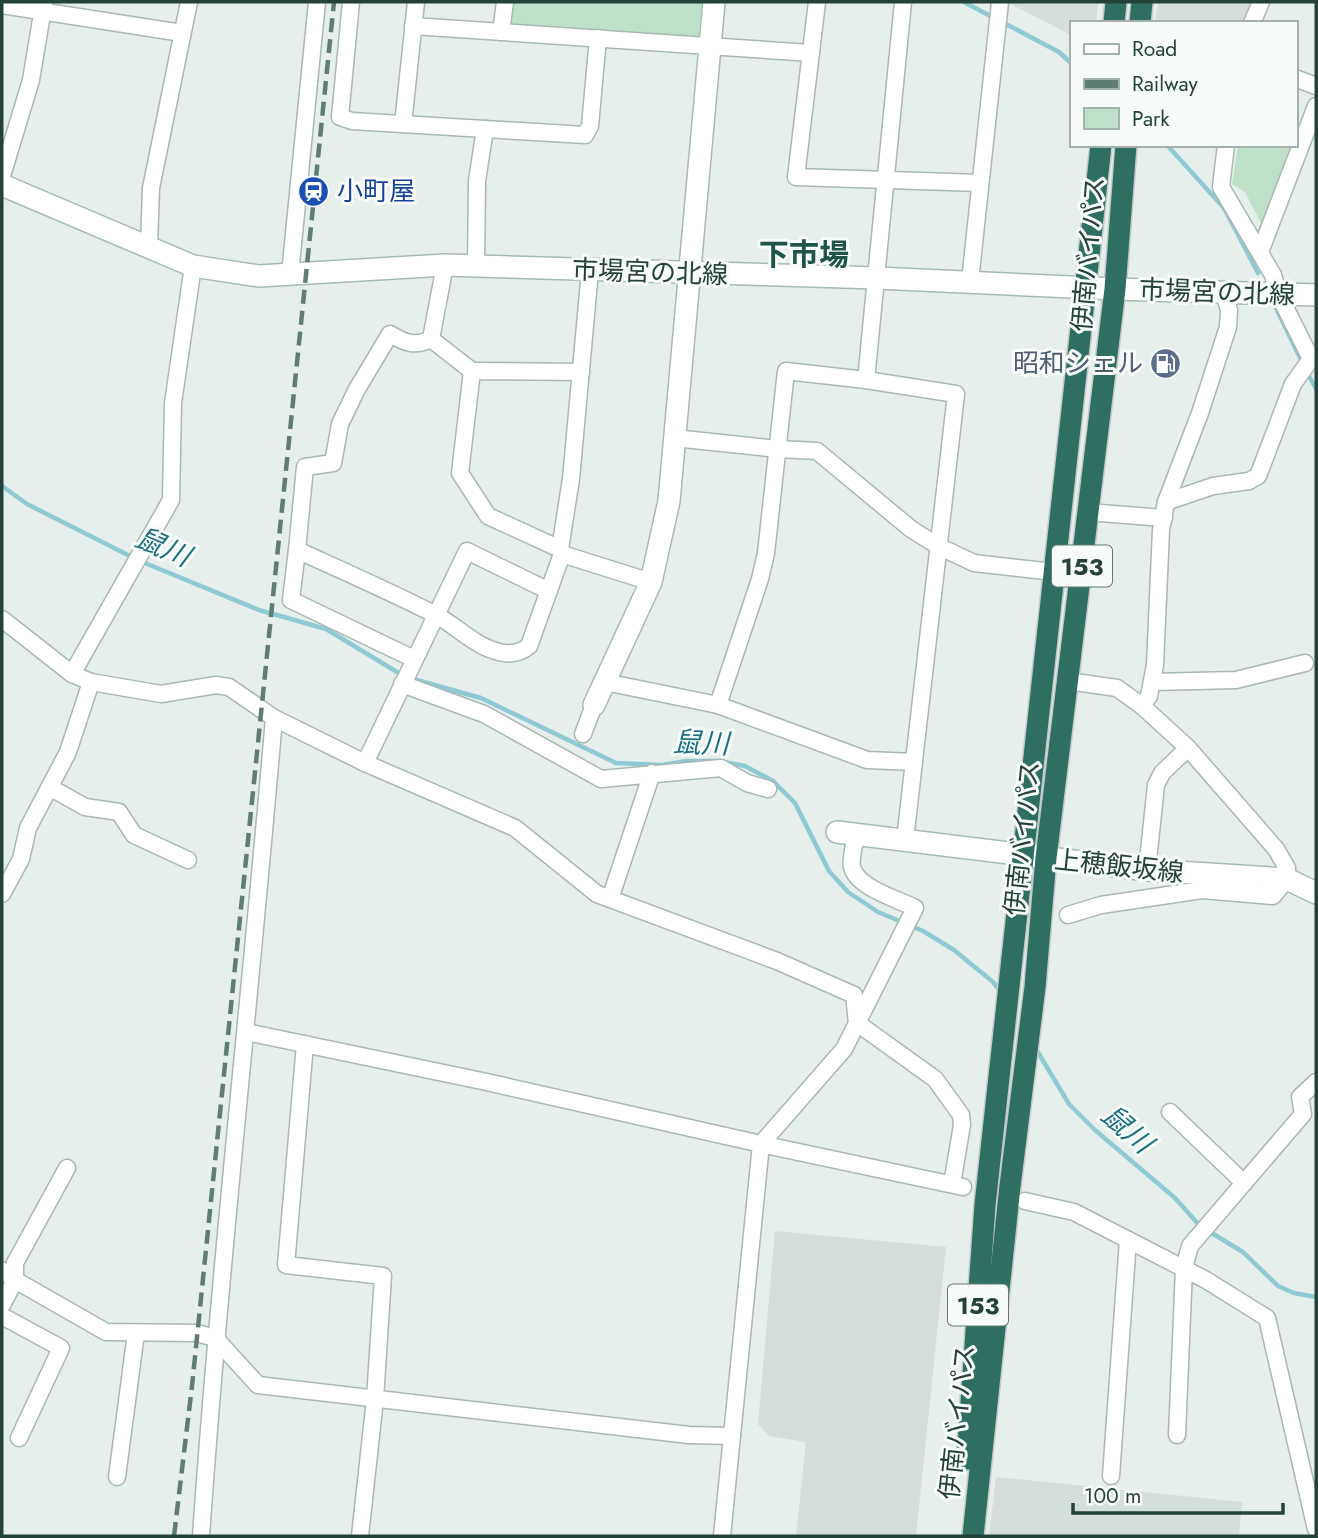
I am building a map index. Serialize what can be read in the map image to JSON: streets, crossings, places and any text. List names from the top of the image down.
{
  "streets": {
    "highway": ["伊南バイパス", "153"],
    "street": ["市場宮の北線", "上穂飯坂線"]
  },
  "crossings": [
    ["伊南バイパス", "市場宮の北線"],
    ["伊南バイパス", "上穂飯坂線"]
  ],
  "districts": ["下市場"],
  "water": ["鼠川"],
  "places": {
    "station": ["小町屋"],
    "fuel station": ["昭和シェル"]
  },
  "legend": ["Road", "Railway", "Park"],
  "scale_bar": "100 m"
}
